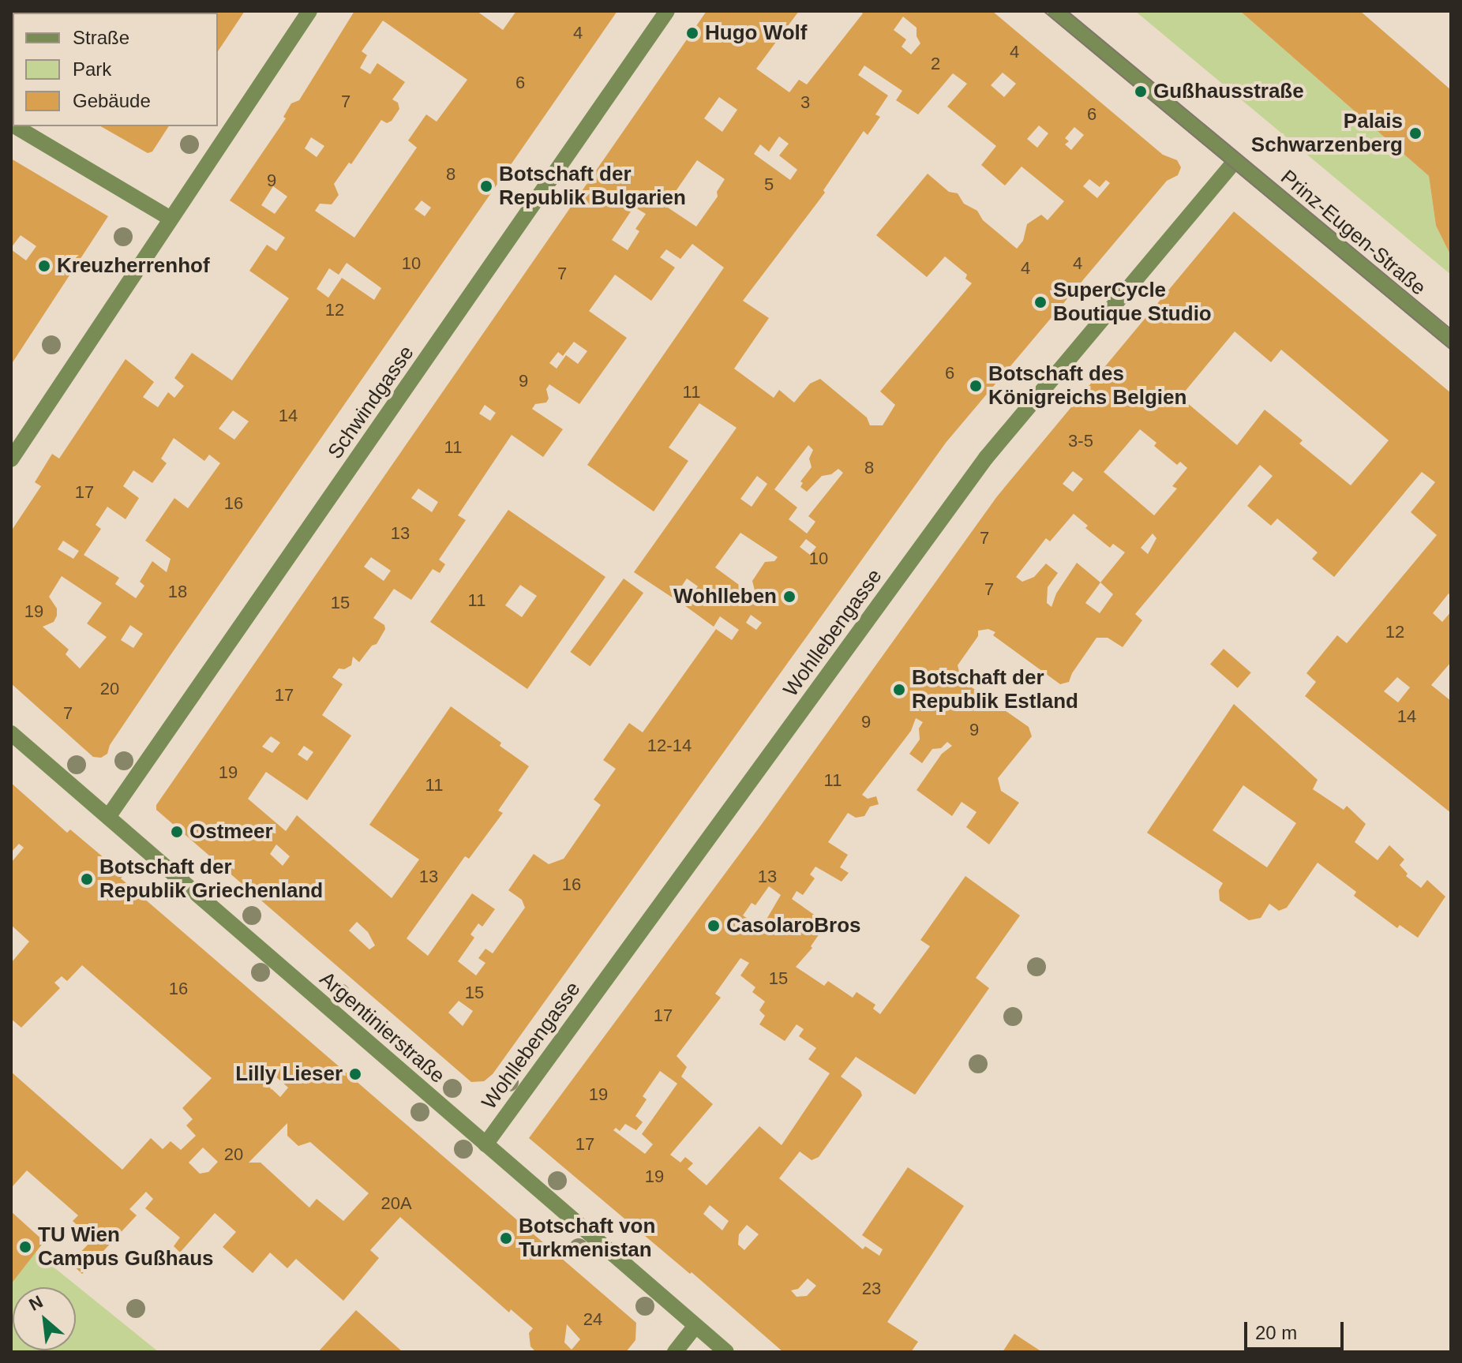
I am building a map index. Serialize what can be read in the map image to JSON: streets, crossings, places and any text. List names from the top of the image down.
{
  "streets": {
    "street": [
      "Prinz-Eugen-Straße",
      "Schwindgasse",
      "Wohllebengasse",
      "Argentinierstraße"
    ]
  },
  "crossings": [
    ["Prinz-Eugen-Straße", "Wohllebengasse"],
    ["Schwindgasse", "Argentinierstraße"],
    ["Wohllebengasse", "Argentinierstraße"]
  ],
  "places": [
    "Hugo Wolf",
    "Gußhausstraße",
    "Palais Schwarzenberg",
    "Botschaft der Republik Bulgarien",
    "Kreuzherrenhof",
    "SuperCycle Boutique Studio",
    "Botschaft des Königreichs Belgien",
    "Wohlleben",
    "Botschaft der Republik Estland",
    "Ostmeer",
    "Botschaft der Republik Griechenland",
    "CasolaroBros",
    "Lilly Lieser",
    "Botschaft von Turkmenistan",
    "TU Wien Campus Gußhaus"
  ],
  "house_numbers": [
    "4",
    "4",
    "2",
    "6",
    "7",
    "3",
    "6",
    "8",
    "9",
    "5",
    "10",
    "4",
    "4",
    "7",
    "12",
    "6",
    "9",
    "11",
    "14",
    "3-5",
    "11",
    "8",
    "17",
    "16",
    "13",
    "7",
    "10",
    "7",
    "18",
    "11",
    "15",
    "19",
    "12",
    "20",
    "17",
    "7",
    "14",
    "9",
    "9",
    "12-14",
    "19",
    "11",
    "11",
    "13",
    "13",
    "16",
    "15",
    "16",
    "15",
    "17",
    "19",
    "17",
    "20",
    "19",
    "20A",
    "23",
    "24"
  ],
  "legend": ["Straße", "Park", "Gebäude"],
  "scale_bar": "20 m",
  "north": "top left"
}
